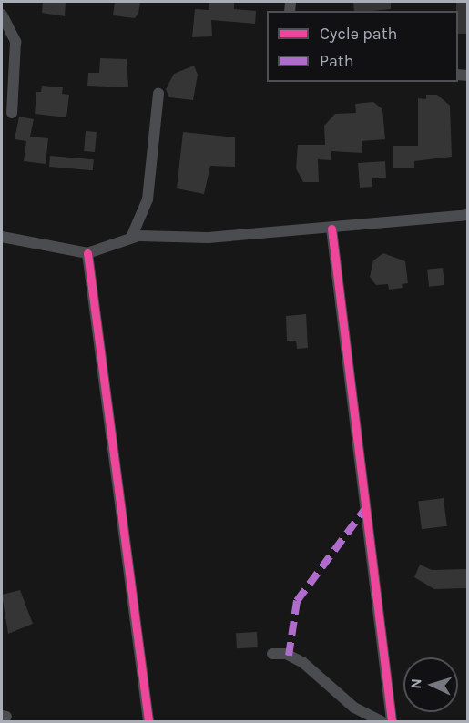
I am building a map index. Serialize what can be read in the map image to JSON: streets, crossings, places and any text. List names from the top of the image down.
{
  "legend": ["Cycle path", "Path"],
  "north": "left"
}
